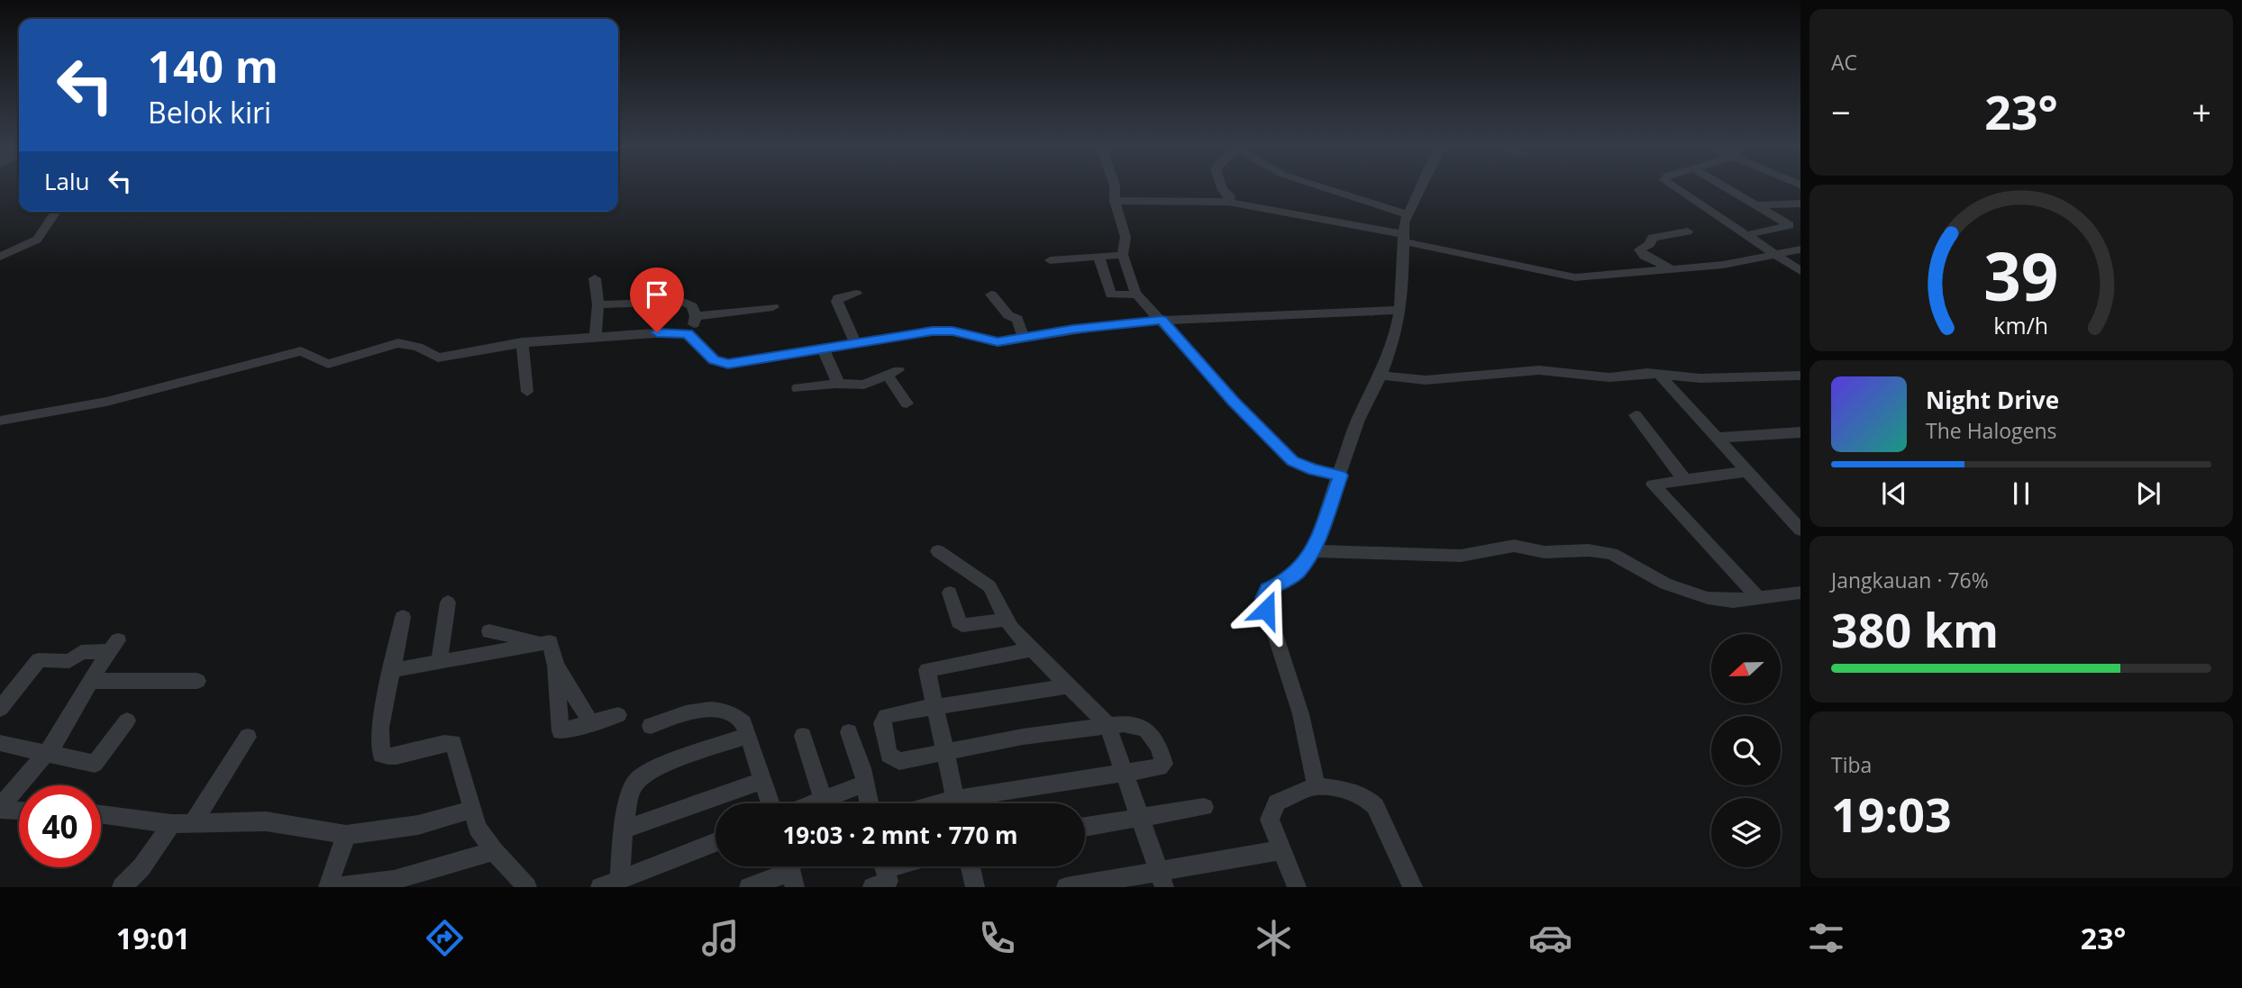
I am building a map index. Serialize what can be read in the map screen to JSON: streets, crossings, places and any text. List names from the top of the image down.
{
  "north": "left",
  "page": {
    "tile": [
      "AC",
      ["Jangkauan · 76%", "380 km"],
      ["Tiba", "19:03"]
    ],
    "turn": ["140 m", "Belok kiri"],
    "heat": ["−", "23°", "+"],
    "then": "Lalu",
    "song": ["Night Drive", "The Halogens"],
    "limit": "40",
    "trip": "19:03 · 2 mnt · 770 m",
    "tabs": ["19:01", "23°"],
    "gauge": ["39", "km/h"]
  }
}
